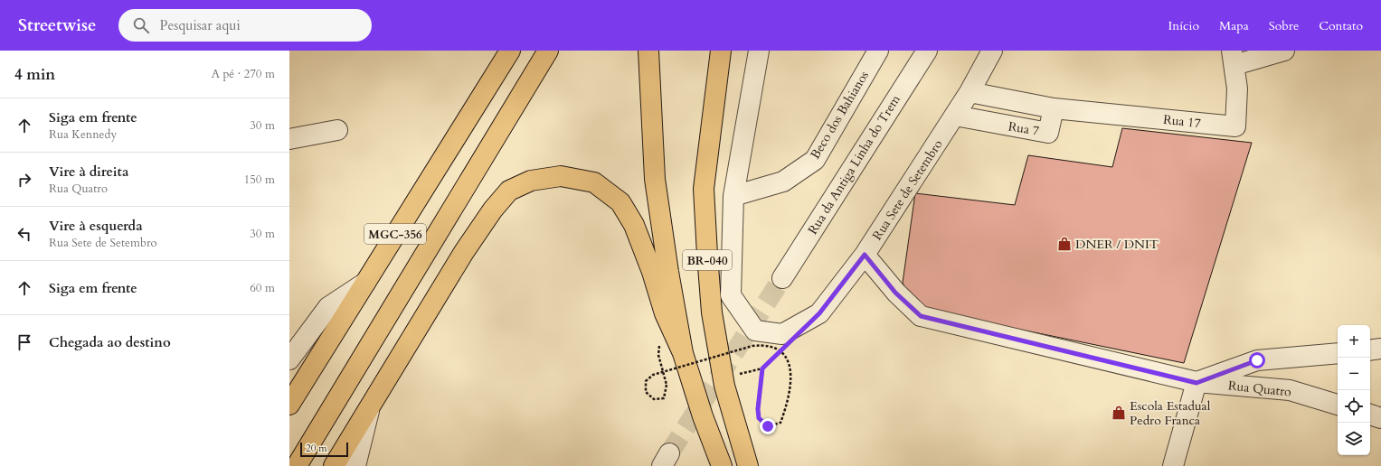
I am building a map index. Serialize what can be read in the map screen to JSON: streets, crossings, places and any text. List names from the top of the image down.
{
  "streets": {
    "highway": ["MGC-356", "BR-040"],
    "street": [
      "Beco dos Bahianos",
      "Rua 17",
      "Rua 7",
      "Rua da Antiga Linha do Trem",
      "Rua Sete de Setembro",
      "Rua Quatro"
    ]
  },
  "crossings": [
    ["Beco dos Bahianos", "Rua Sete de Setembro"],
    ["Rua 17", "Rua 7"],
    ["Rua 7", "Rua Sete de Setembro"],
    ["Rua Sete de Setembro", "Rua Quatro"]
  ],
  "places": {
    "shop": ["DNER / DNIT", "Escola Estadual Pedro Franca"]
  },
  "scale_bar": "20 m",
  "page": {
    "header": "Streetwise",
    "search": "Pesquisar aqui",
    "nav": [
      "Início",
      "Mapa",
      "Sobre",
      "Contato"
    ],
    "heading": ["4 min", "A pé · 270 m"],
    "list": [
      ["Siga em frente", "Rua Kennedy", "30 m"],
      ["Vire à direita", "Rua Quatro", "150 m"],
      ["Vire à esquerda", "Rua Sete de Setembro", "30 m"],
      ["Siga em frente", "60 m"],
      "Chegada ao destino"
    ],
    "map_buttons": ["+", "−"],
    "scale": "20 m"
  }
}
